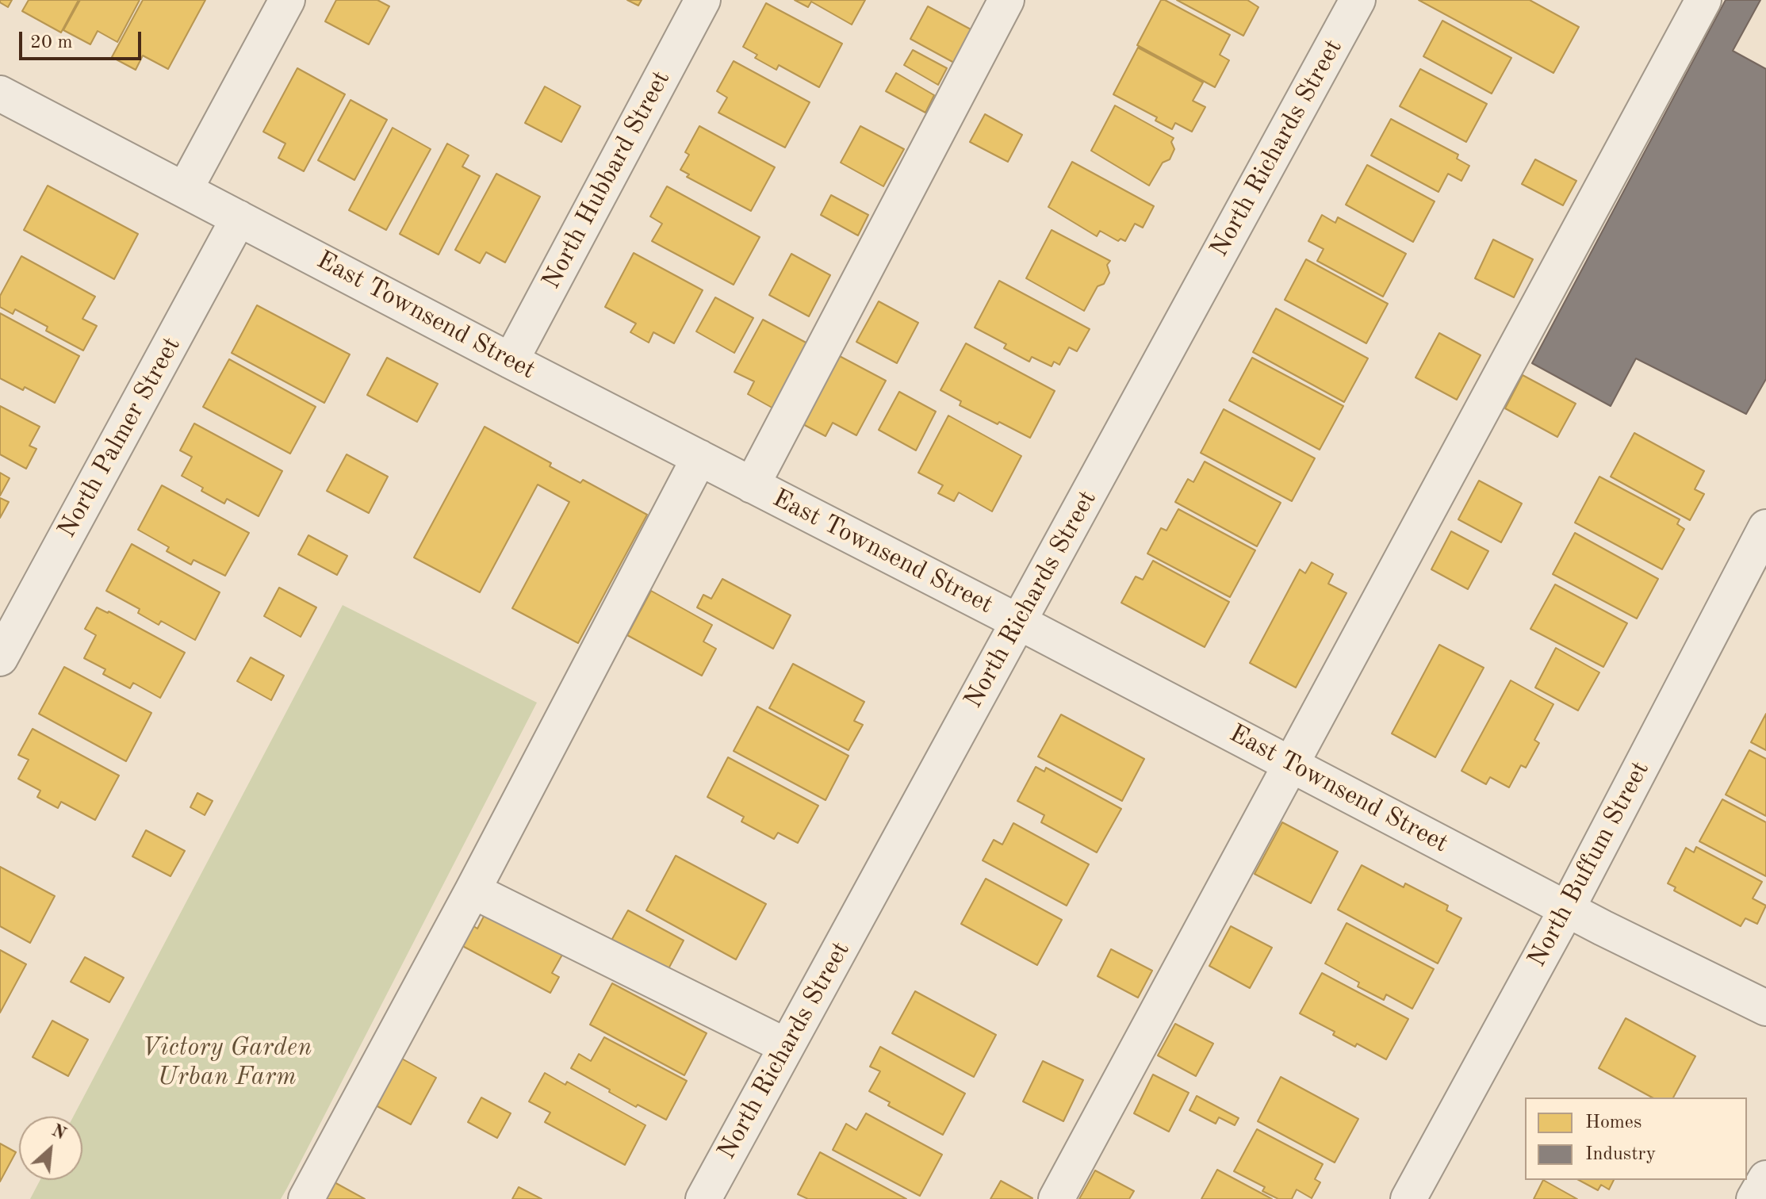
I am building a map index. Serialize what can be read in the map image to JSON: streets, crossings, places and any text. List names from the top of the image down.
{
  "streets": {
    "street": [
      "North Richards Street",
      "North Hubbard Street",
      "East Townsend Street",
      "North Palmer Street",
      "North Buffum Street"
    ]
  },
  "crossings": [
    ["North Richards Street", "East Townsend Street"],
    ["North Hubbard Street", "East Townsend Street"],
    ["East Townsend Street", "North Palmer Street"],
    ["East Townsend Street", "North Buffum Street"]
  ],
  "parks": ["Victory Garden Urban Farm"],
  "legend": ["Homes", "Industry"],
  "scale_bar": "20 m",
  "north": "top right"
}
